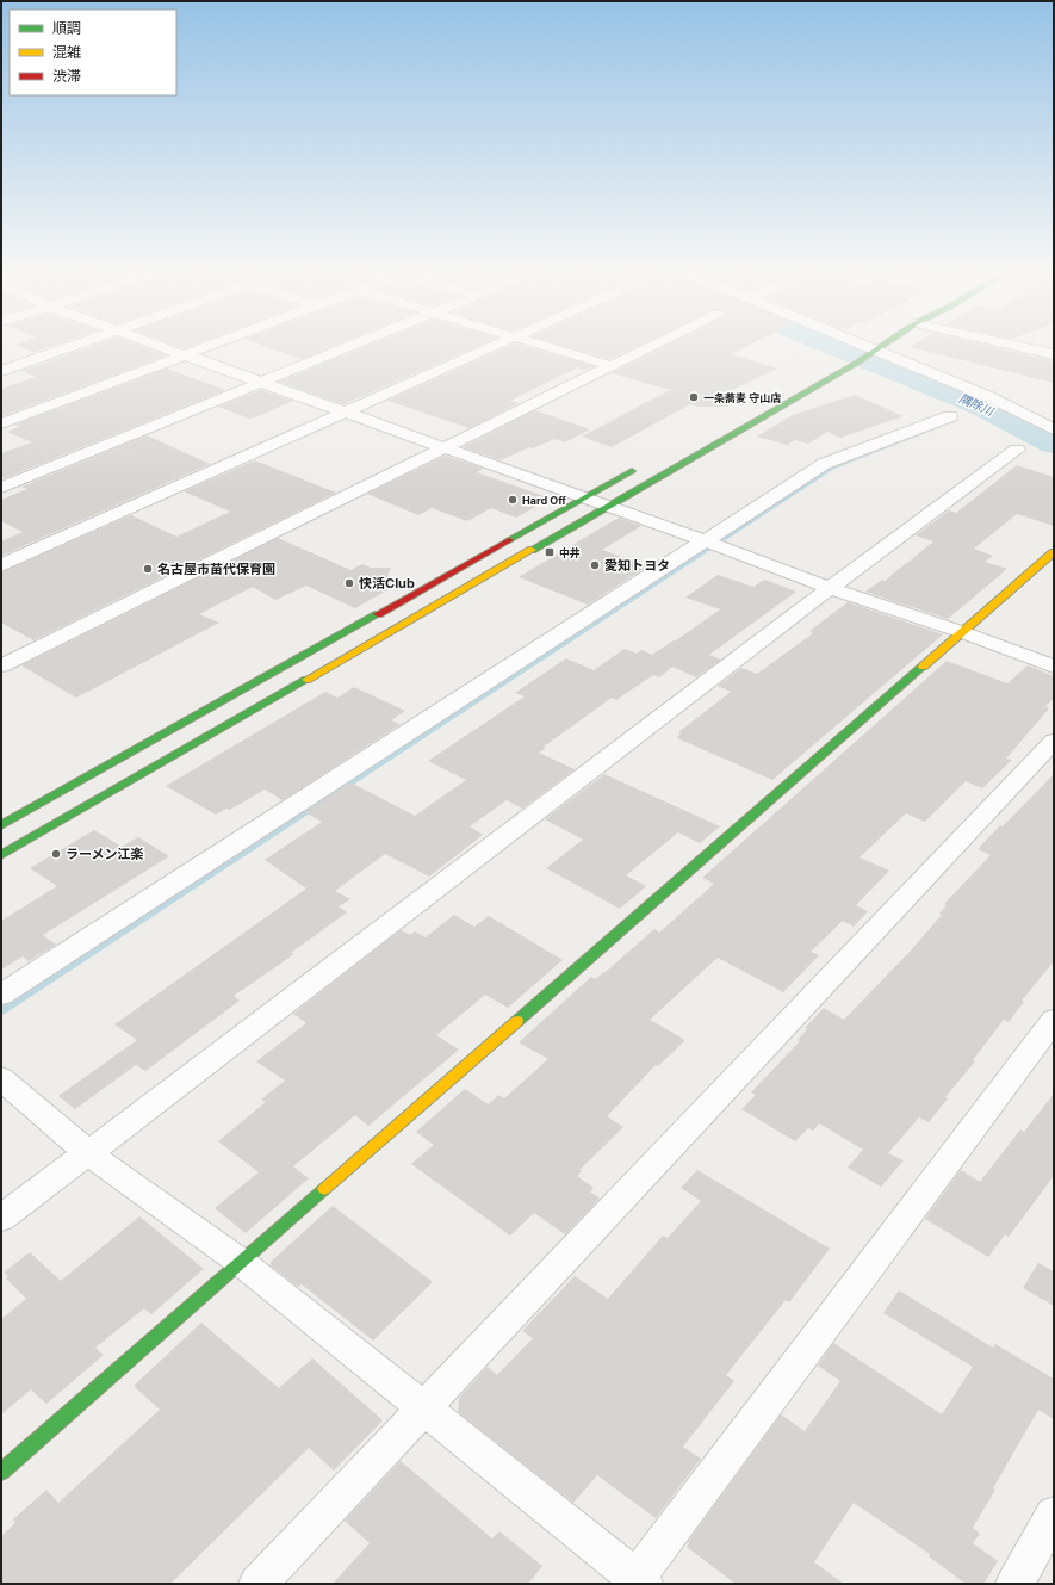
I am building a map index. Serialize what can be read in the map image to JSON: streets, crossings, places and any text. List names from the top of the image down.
{
  "water": ["隅除川"],
  "places": {
    "other": [
      "一条蕎麦 守山店",
      "Hard Off",
      "愛知トヨタ",
      "名古屋市苗代保育園",
      "快活Club",
      "ラーメン江楽"
    ],
    "transit": ["中井"]
  },
  "legend": ["順調", "混雑", "渋滞"]
}
